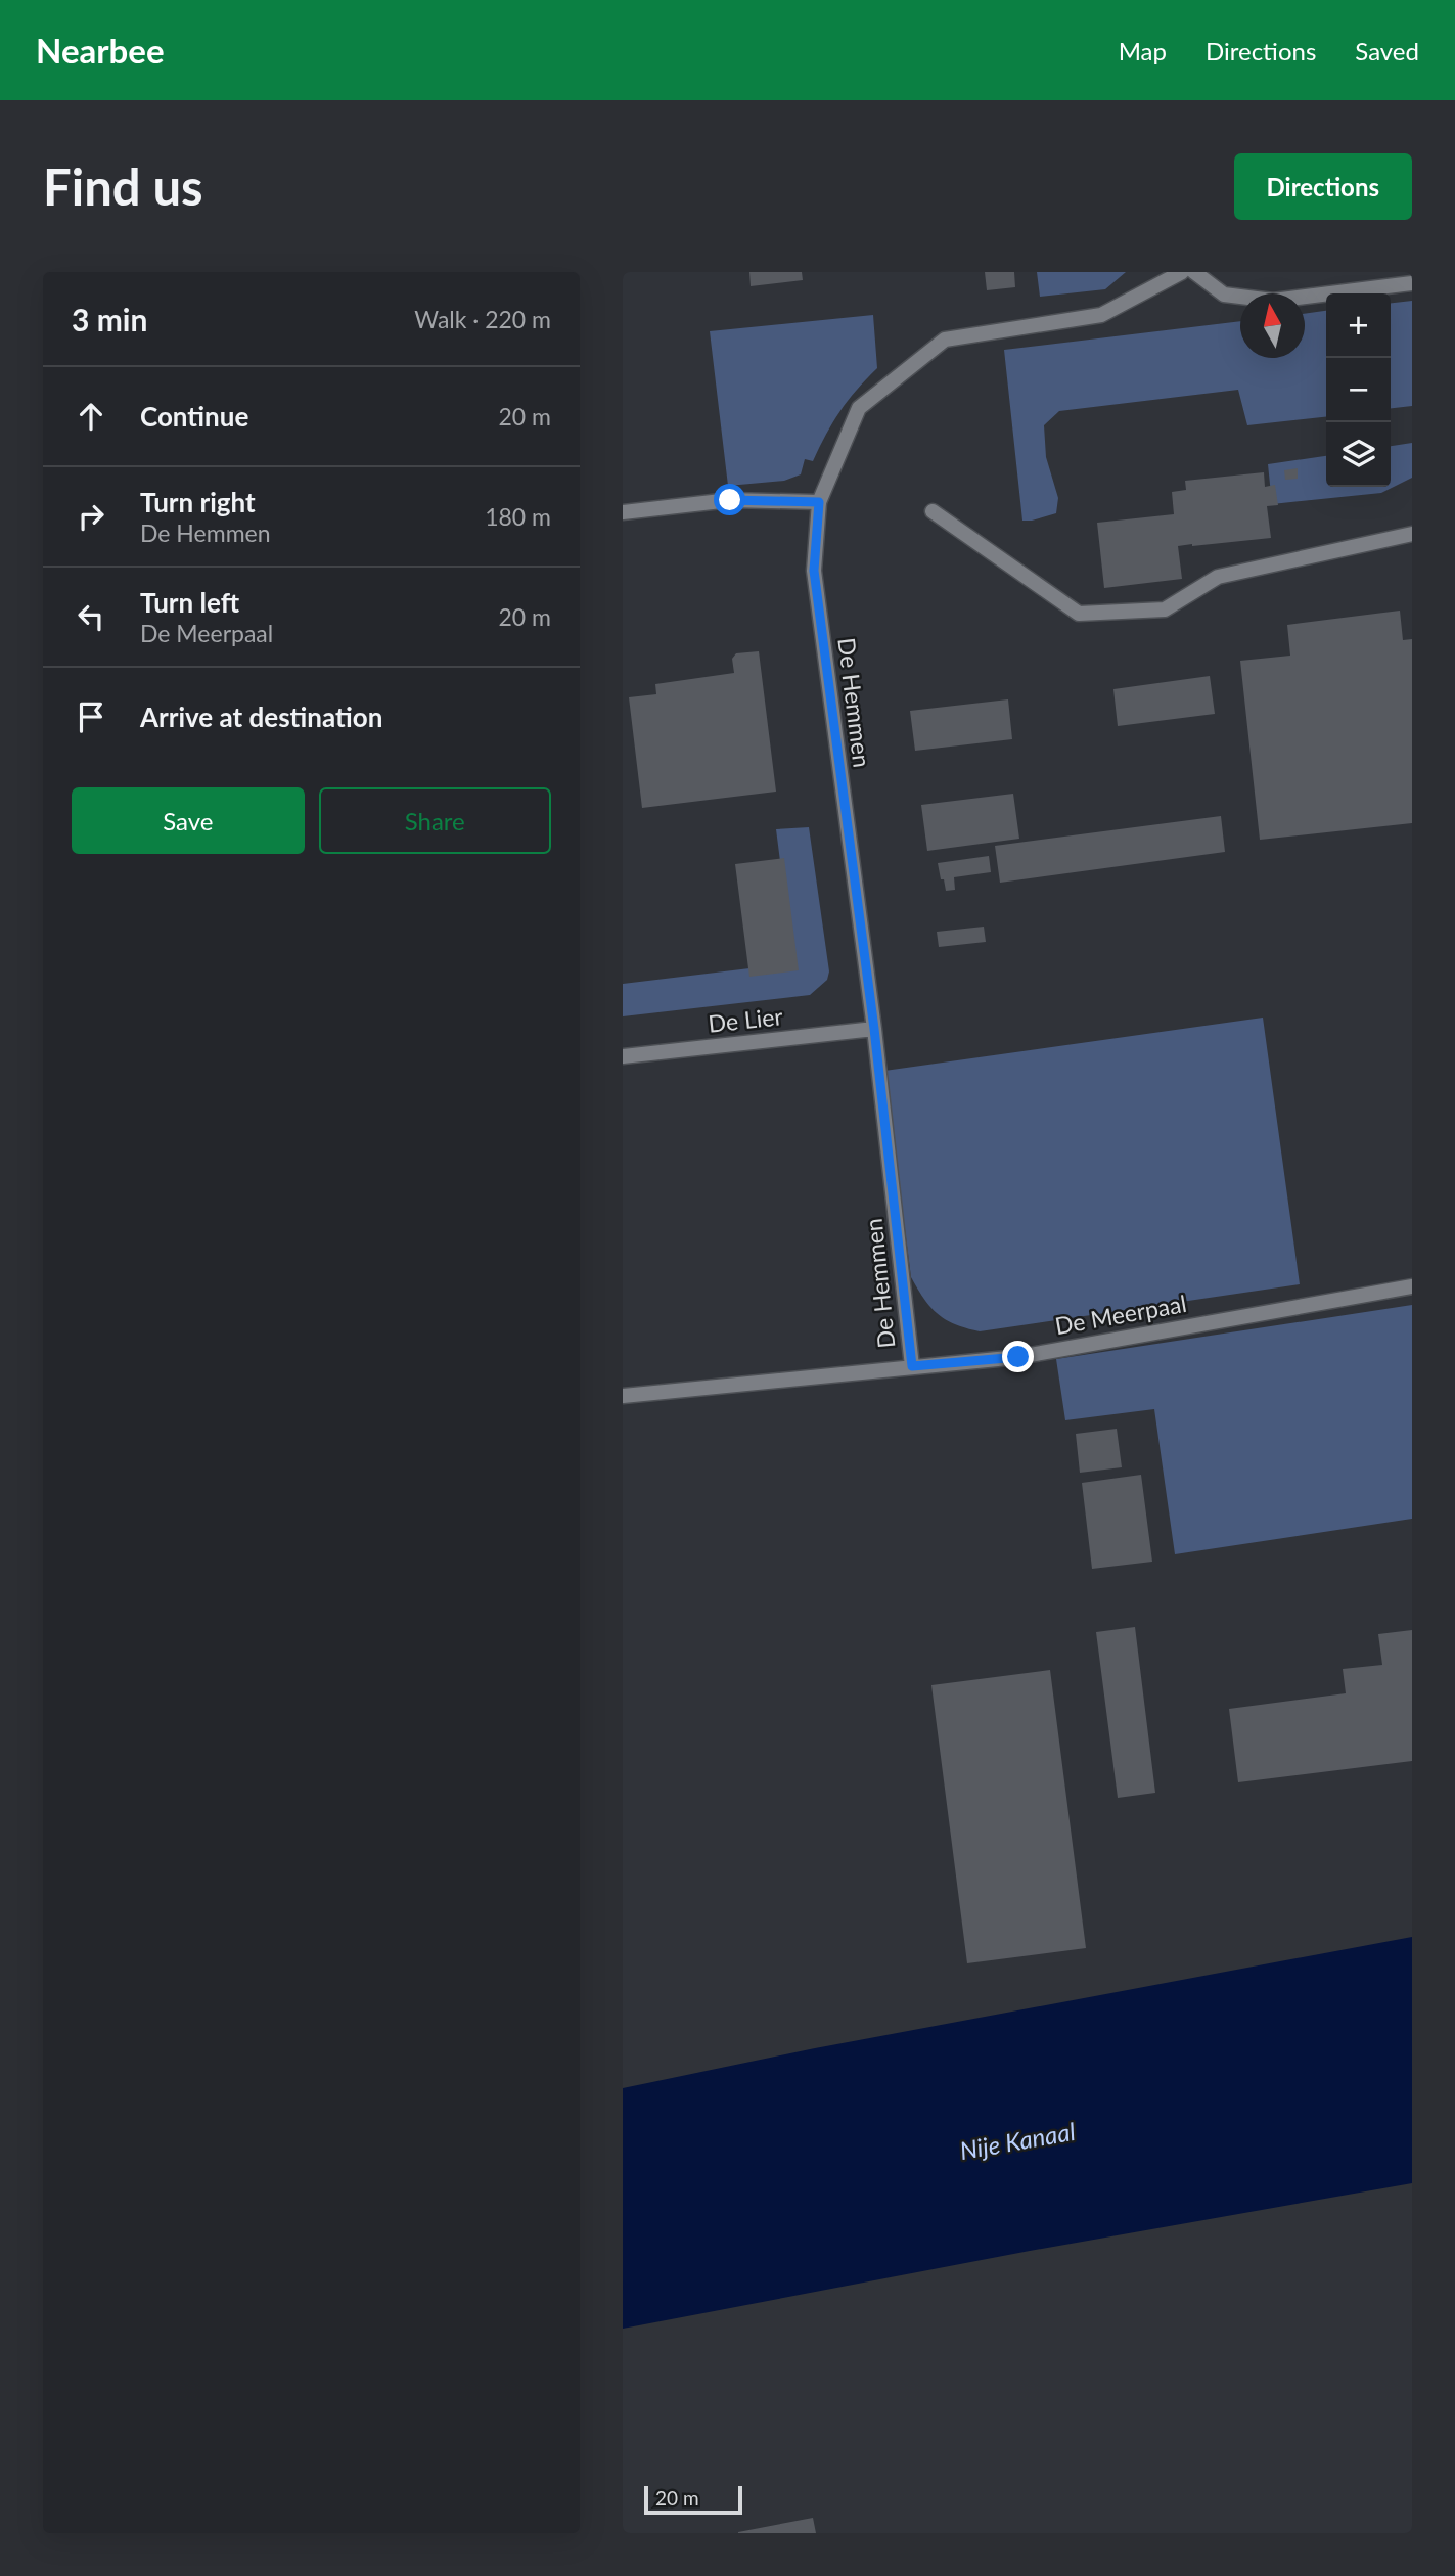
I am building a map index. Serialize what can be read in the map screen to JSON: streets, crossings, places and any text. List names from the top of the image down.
{
  "streets": {
    "street": ["De Hemmen", "De Lier", "De Meerpaal"]
  },
  "crossings": [
    ["De Hemmen", "De Lier"],
    ["De Hemmen", "De Meerpaal"]
  ],
  "water": ["Nije Kanaal"],
  "scale_bar": "20 m",
  "north": "top",
  "page": {
    "header": "Nearbee",
    "nav": ["Map", "Directions", "Saved"],
    "buttons": [
      "Directions",
      ["Save", "Share"]
    ],
    "title": "Find us",
    "heading": ["3 min", "Walk · 220 m"],
    "map_buttons": ["+", "−"],
    "list": [
      ["Continue", "20 m"],
      ["Turn right", "De Hemmen", "180 m"],
      ["Turn left", "De Meerpaal", "20 m"],
      "Arrive at destination"
    ],
    "scale": "20 m"
  }
}
